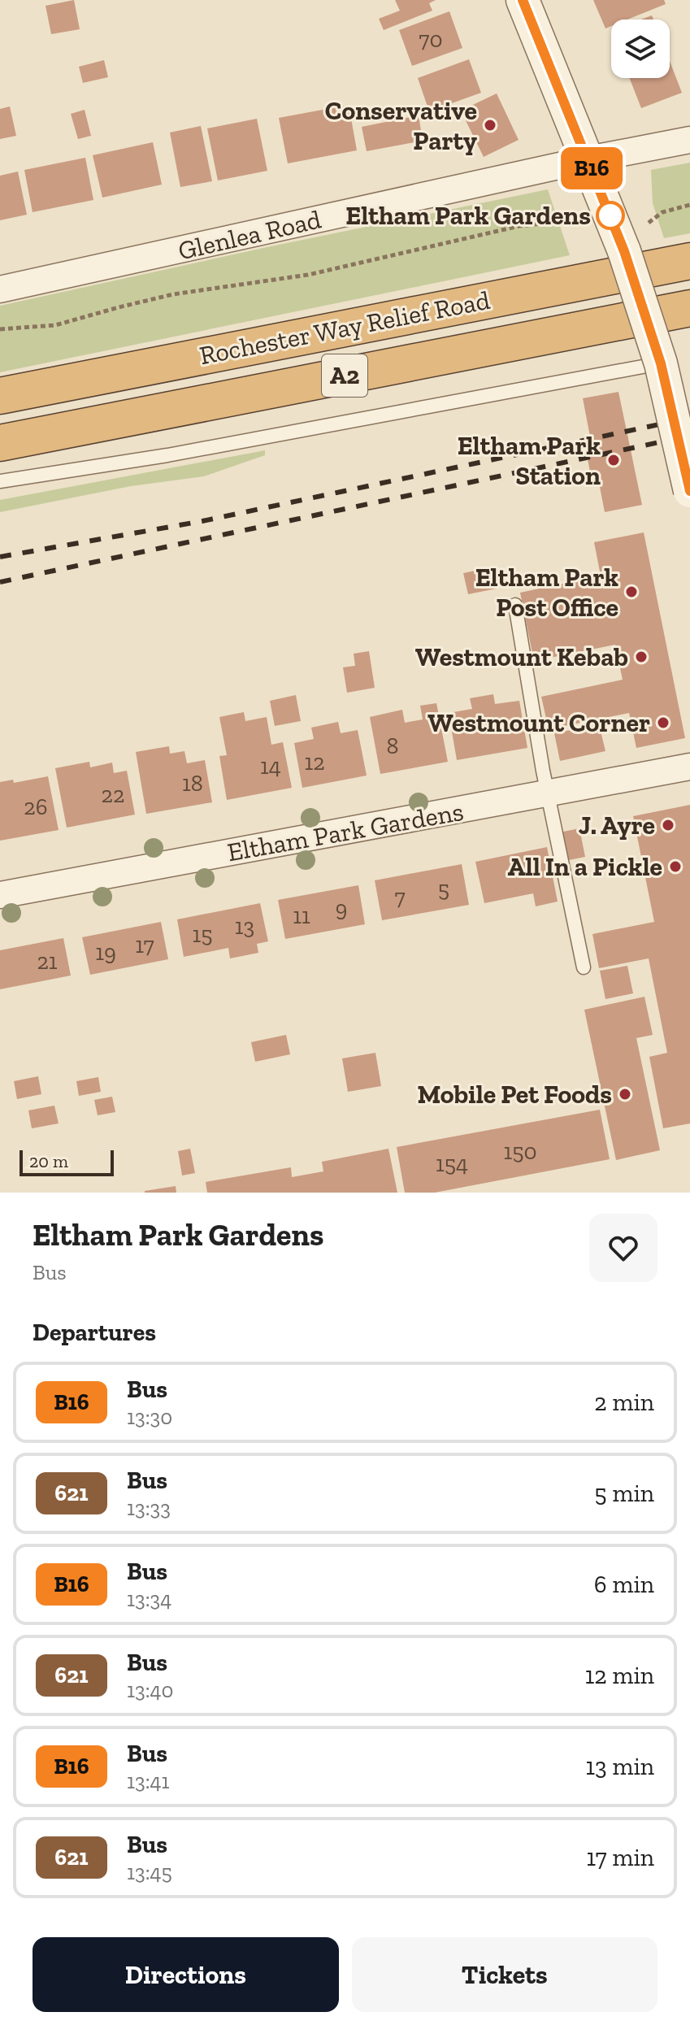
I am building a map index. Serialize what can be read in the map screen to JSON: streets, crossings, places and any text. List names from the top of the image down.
{
  "streets": {
    "highway": ["Rochester Way Relief Road", "A2"],
    "street": ["Glenlea Road", "Eltham Park Gardens"]
  },
  "places": [
    "Conservative Party",
    "Eltham Park Gardens",
    "Eltham Park Station",
    "Eltham Park Post Office",
    "Westmount Kebab",
    "Westmount Corner",
    "J. Ayre",
    "All In a Pickle",
    "Mobile Pet Foods"
  ],
  "lines": ["bus line B16"],
  "house_numbers": [
    "70",
    "8",
    "12",
    "14",
    "18",
    "22",
    "26",
    "5",
    "7",
    "9",
    "11",
    "13",
    "15",
    "17",
    "19",
    "21",
    "150",
    "154"
  ],
  "scale_bar": "20 m",
  "page": {
    "on_map": "B16",
    "scale": "20 m",
    "heading": [
      ["Eltham Park Gardens", "Bus"],
      "Departures"
    ],
    "list": [
      {
        "mark": "B16",
        "name": "Bus",
        "note": "13:30",
        "value": "2 min"
      },
      {
        "mark": "621",
        "name": "Bus",
        "note": "13:33",
        "value": "5 min"
      },
      {
        "mark": "B16",
        "name": "Bus",
        "note": "13:34",
        "value": "6 min"
      },
      {
        "mark": "621",
        "name": "Bus",
        "note": "13:40",
        "value": "12 min"
      },
      {
        "mark": "B16",
        "name": "Bus",
        "note": "13:41",
        "value": "13 min"
      },
      {
        "mark": "621",
        "name": "Bus",
        "note": "13:45",
        "value": "17 min"
      }
    ],
    "buttons": ["Directions", "Tickets"]
  }
}
